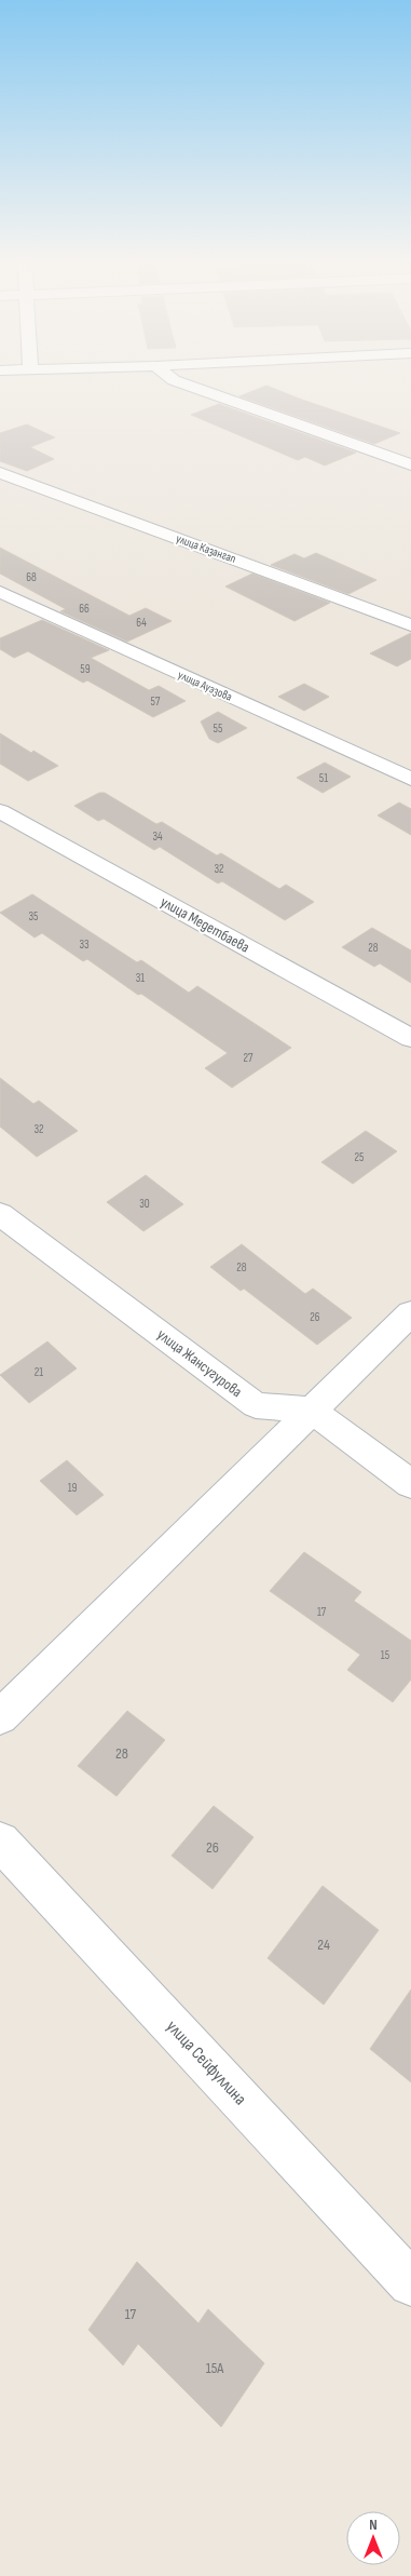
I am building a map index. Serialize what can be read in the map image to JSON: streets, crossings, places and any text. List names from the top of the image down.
{
  "streets": {
    "street": [
      "улица Казангап",
      "улица Ауэзова",
      "улица Медетбаева",
      "улица Жансугурова",
      "улица Сейфуллина"
    ]
  },
  "house_numbers": [
    "68",
    "66",
    "64",
    "59",
    "57",
    "55",
    "51",
    "34",
    "32",
    "35",
    "33",
    "28",
    "31",
    "27",
    "32",
    "25",
    "30",
    "28",
    "26",
    "21",
    "19",
    "17",
    "15",
    "28",
    "26",
    "24",
    "17",
    "15А"
  ],
  "north": "top"
}
